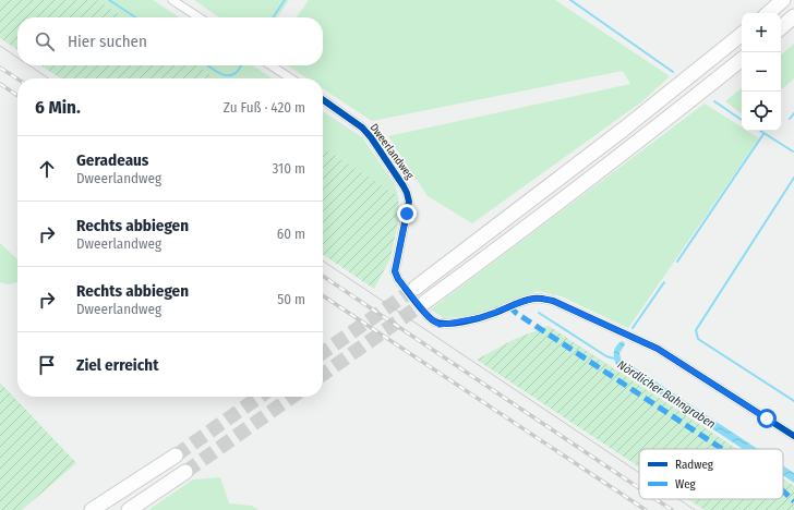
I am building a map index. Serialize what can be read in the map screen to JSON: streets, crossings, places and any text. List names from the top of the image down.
{
  "streets": {
    "street": ["Dweerlandweg"]
  },
  "water": ["Nördlicher Bahngraben"],
  "legend": ["Radweg", "Weg"],
  "page": {
    "map_buttons": ["+", "−"],
    "search": "Hier suchen",
    "heading": ["6 Min.", "Zu Fuß · 420 m"],
    "list": [
      ["Geradeaus", "Dweerlandweg", "310 m"],
      ["Rechts abbiegen", "Dweerlandweg", "60 m"],
      ["Rechts abbiegen", "Dweerlandweg", "50 m"],
      "Ziel erreicht"
    ]
  }
}
